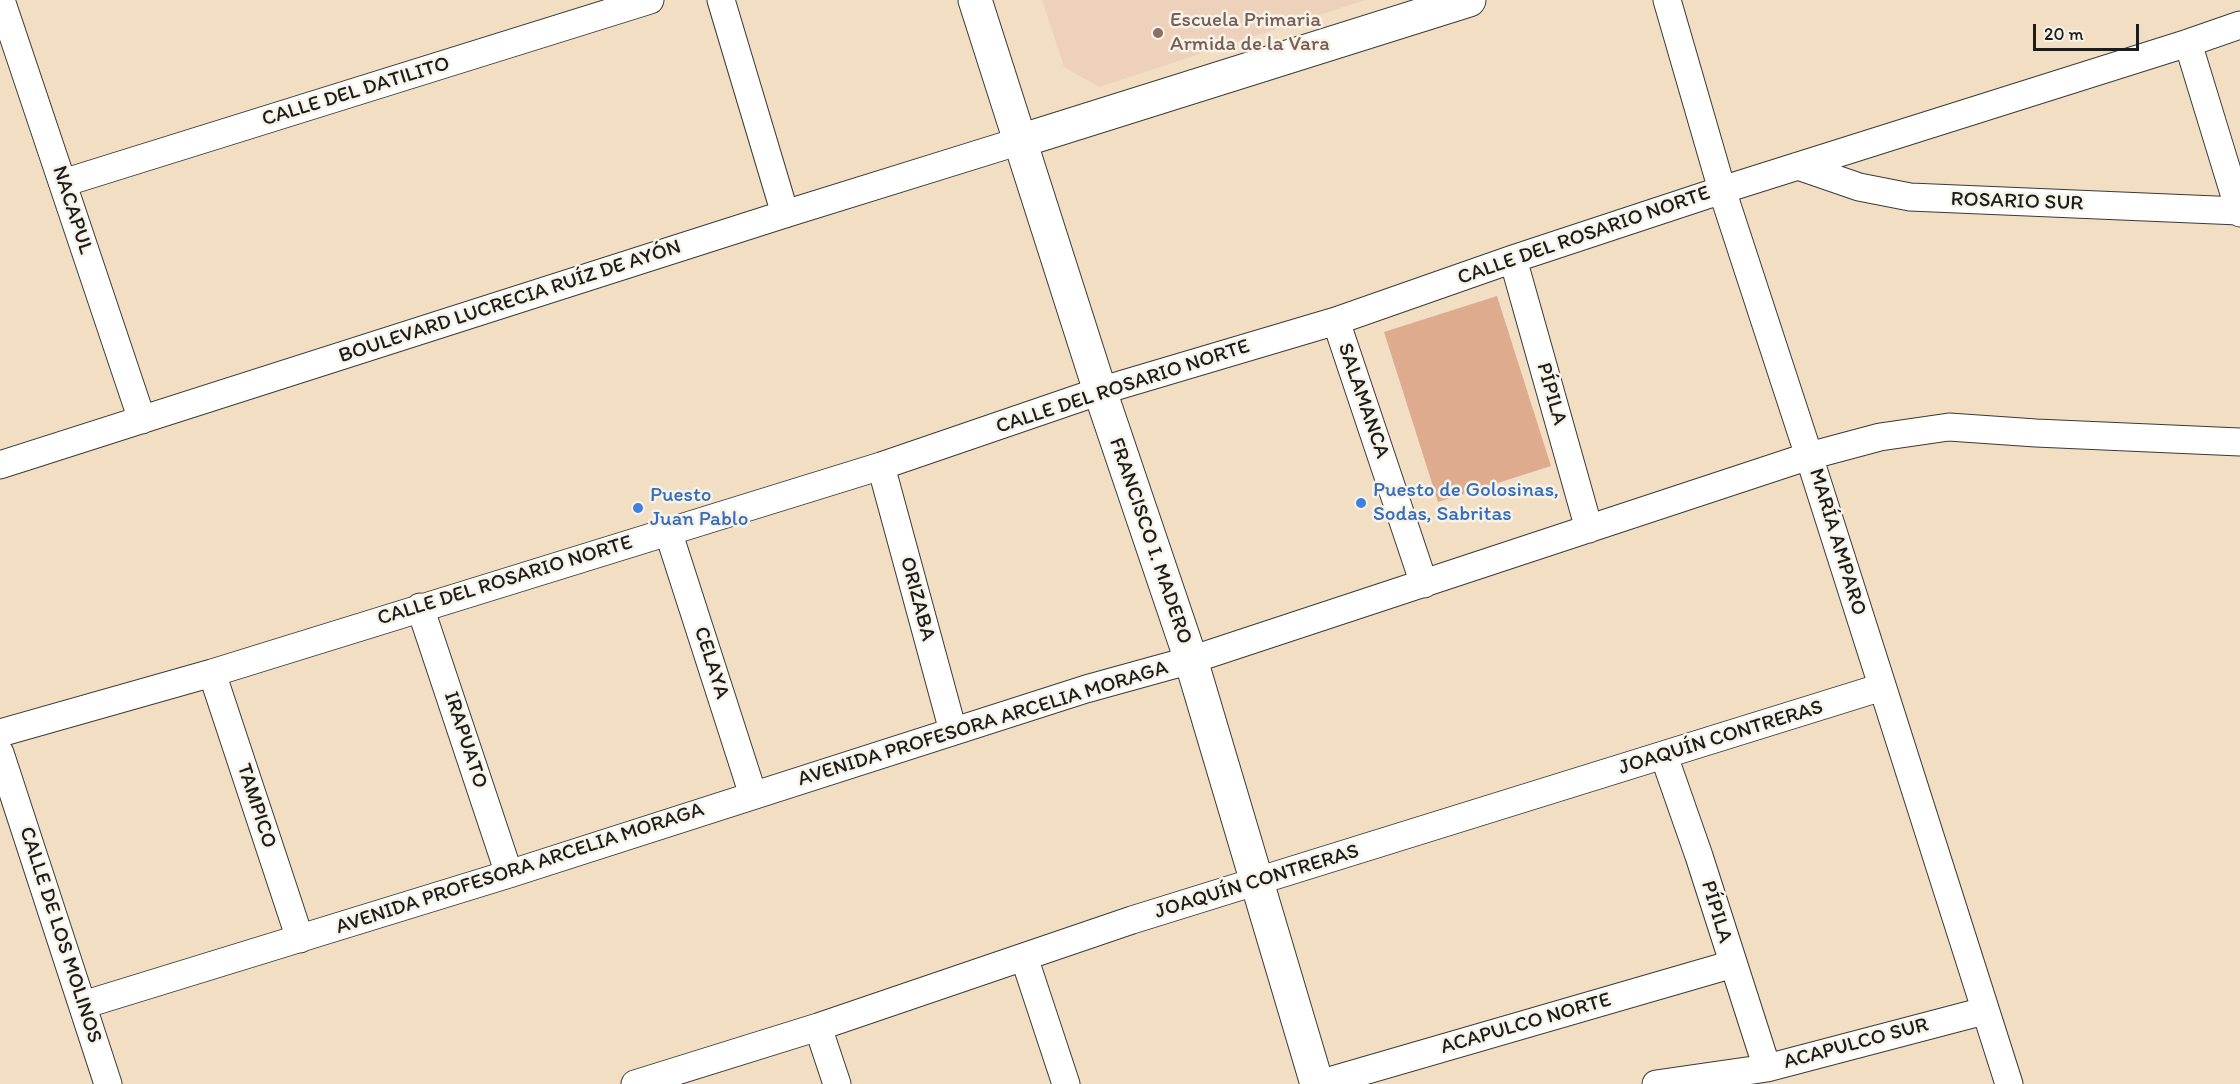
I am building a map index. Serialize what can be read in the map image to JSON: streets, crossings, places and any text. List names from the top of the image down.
{
  "streets": {
    "street": [
      "CALLE DEL DATILITO",
      "ROSARIO SUR",
      "NACAPUL",
      "CALLE DEL ROSARIO NORTE",
      "BOULEVARD LUCRECIA RUÍZ DE AYÓN",
      "PÍPILA",
      "SALAMANCA",
      "FRANCISCO I. MADERO",
      "MARÍA AMPARO",
      "ORIZABA",
      "CELAYA",
      "AVENIDA PROFESORA ARCELIA MORAGA",
      "JOAQUÍN CONTRERAS",
      "IRAPUATO",
      "TAMPICO",
      "CALLE DE LOS MOLINOS",
      "ACAPULCO NORTE",
      "ACAPULCO SUR"
    ]
  },
  "crossings": [
    ["CALLE DEL DATILITO", "NACAPUL"],
    ["ROSARIO SUR", "CALLE DEL ROSARIO NORTE"],
    ["NACAPUL", "BOULEVARD LUCRECIA RUÍZ DE AYÓN"],
    ["CALLE DEL ROSARIO NORTE", "PÍPILA"],
    ["CALLE DEL ROSARIO NORTE", "SALAMANCA"],
    ["CALLE DEL ROSARIO NORTE", "FRANCISCO I. MADERO"],
    ["CALLE DEL ROSARIO NORTE", "MARÍA AMPARO"],
    ["CALLE DEL ROSARIO NORTE", "ORIZABA"],
    ["CALLE DEL ROSARIO NORTE", "CELAYA"],
    ["CALLE DEL ROSARIO NORTE", "IRAPUATO"],
    ["CALLE DEL ROSARIO NORTE", "TAMPICO"],
    ["BOULEVARD LUCRECIA RUÍZ DE AYÓN", "FRANCISCO I. MADERO"],
    ["PÍPILA", "AVENIDA PROFESORA ARCELIA MORAGA"],
    ["PÍPILA", "JOAQUÍN CONTRERAS"],
    ["PÍPILA", "ACAPULCO NORTE"],
    ["PÍPILA", "ACAPULCO SUR"],
    ["SALAMANCA", "AVENIDA PROFESORA ARCELIA MORAGA"],
    ["FRANCISCO I. MADERO", "AVENIDA PROFESORA ARCELIA MORAGA"],
    ["FRANCISCO I. MADERO", "JOAQUÍN CONTRERAS"],
    ["FRANCISCO I. MADERO", "ACAPULCO NORTE"],
    ["MARÍA AMPARO", "AVENIDA PROFESORA ARCELIA MORAGA"],
    ["MARÍA AMPARO", "JOAQUÍN CONTRERAS"],
    ["MARÍA AMPARO", "ACAPULCO SUR"],
    ["ORIZABA", "AVENIDA PROFESORA ARCELIA MORAGA"],
    ["CELAYA", "AVENIDA PROFESORA ARCELIA MORAGA"],
    ["AVENIDA PROFESORA ARCELIA MORAGA", "IRAPUATO"],
    ["AVENIDA PROFESORA ARCELIA MORAGA", "TAMPICO"],
    ["AVENIDA PROFESORA ARCELIA MORAGA", "CALLE DE LOS MOLINOS"]
  ],
  "places": ["Escuela Primaria Armida de la Vara", "Puesto de Golosinas, Sodas, Sabritas", "Puesto Juan Pablo"],
  "scale_bar": "20 m"
}
